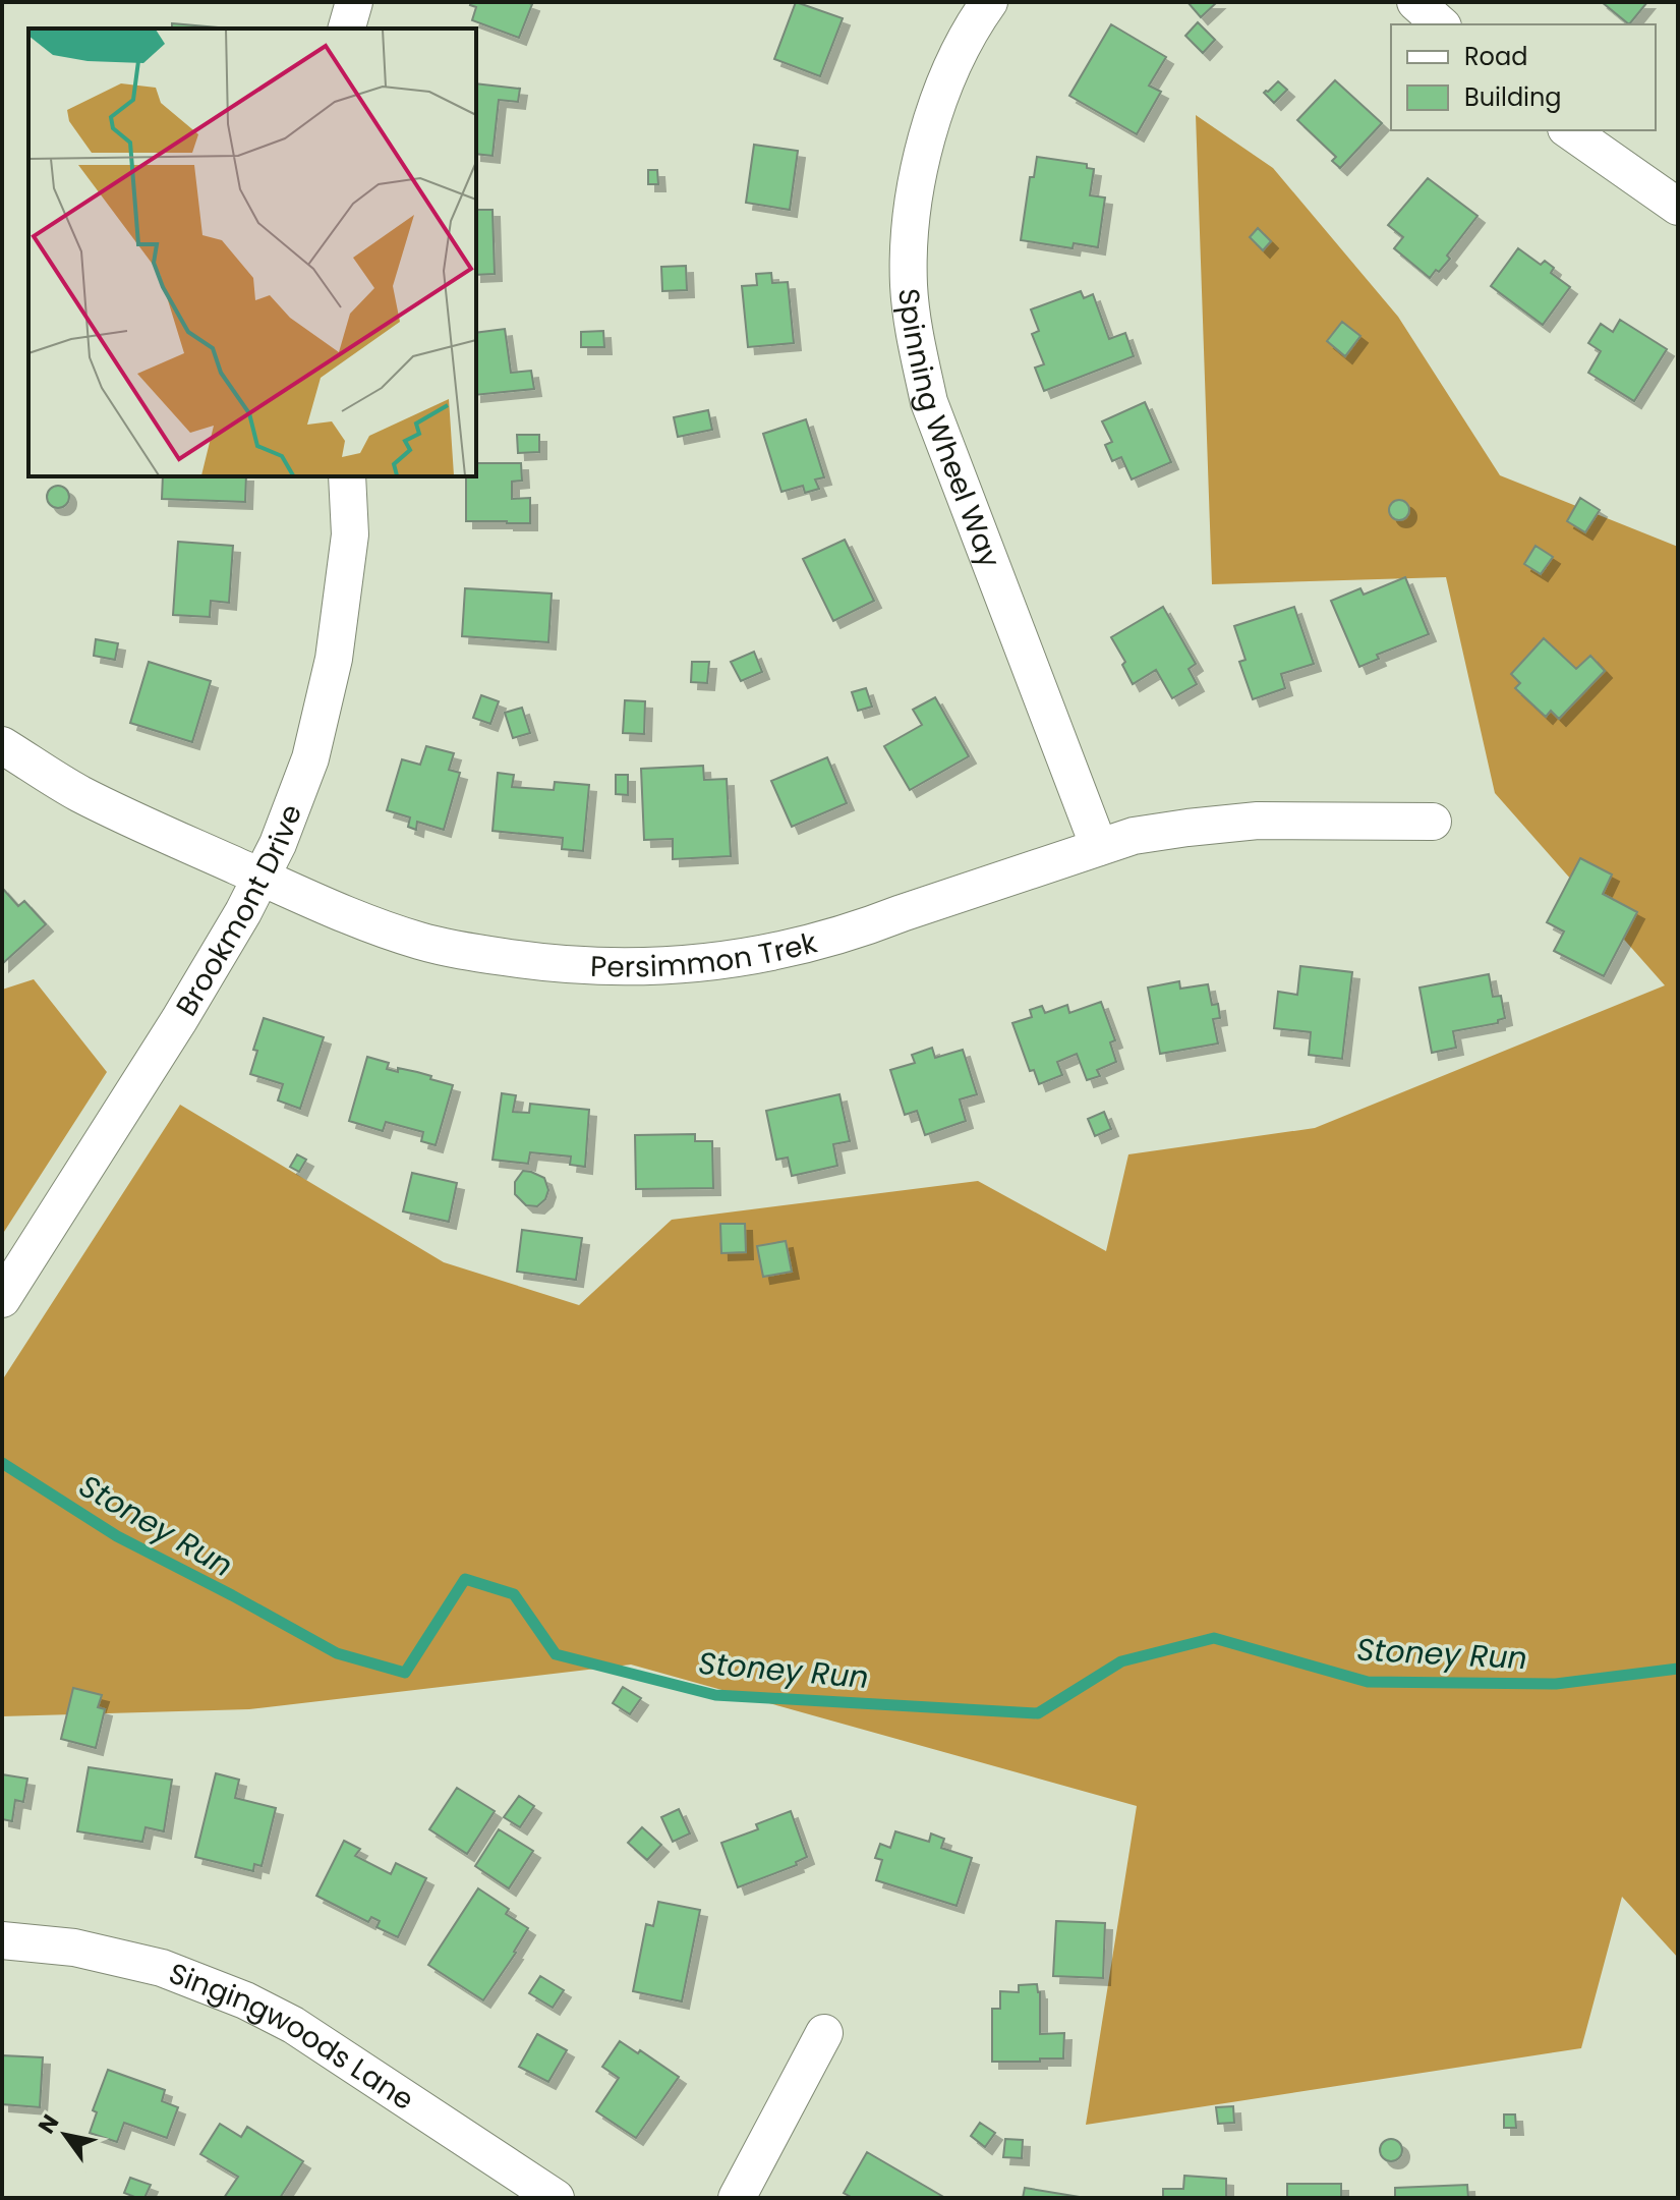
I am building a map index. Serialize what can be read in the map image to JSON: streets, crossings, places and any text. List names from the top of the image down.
{
  "streets": {
    "street": [
      "Spinning Wheel Way",
      "Brookmont Drive",
      "Persimmon Trek",
      "Singingwoods Lane"
    ]
  },
  "crossings": [
    ["Spinning Wheel Way", "Persimmon Trek"],
    ["Brookmont Drive", "Persimmon Trek"]
  ],
  "water": ["Stoney Run"],
  "legend": ["Road", "Building"],
  "north": "top left"
}
